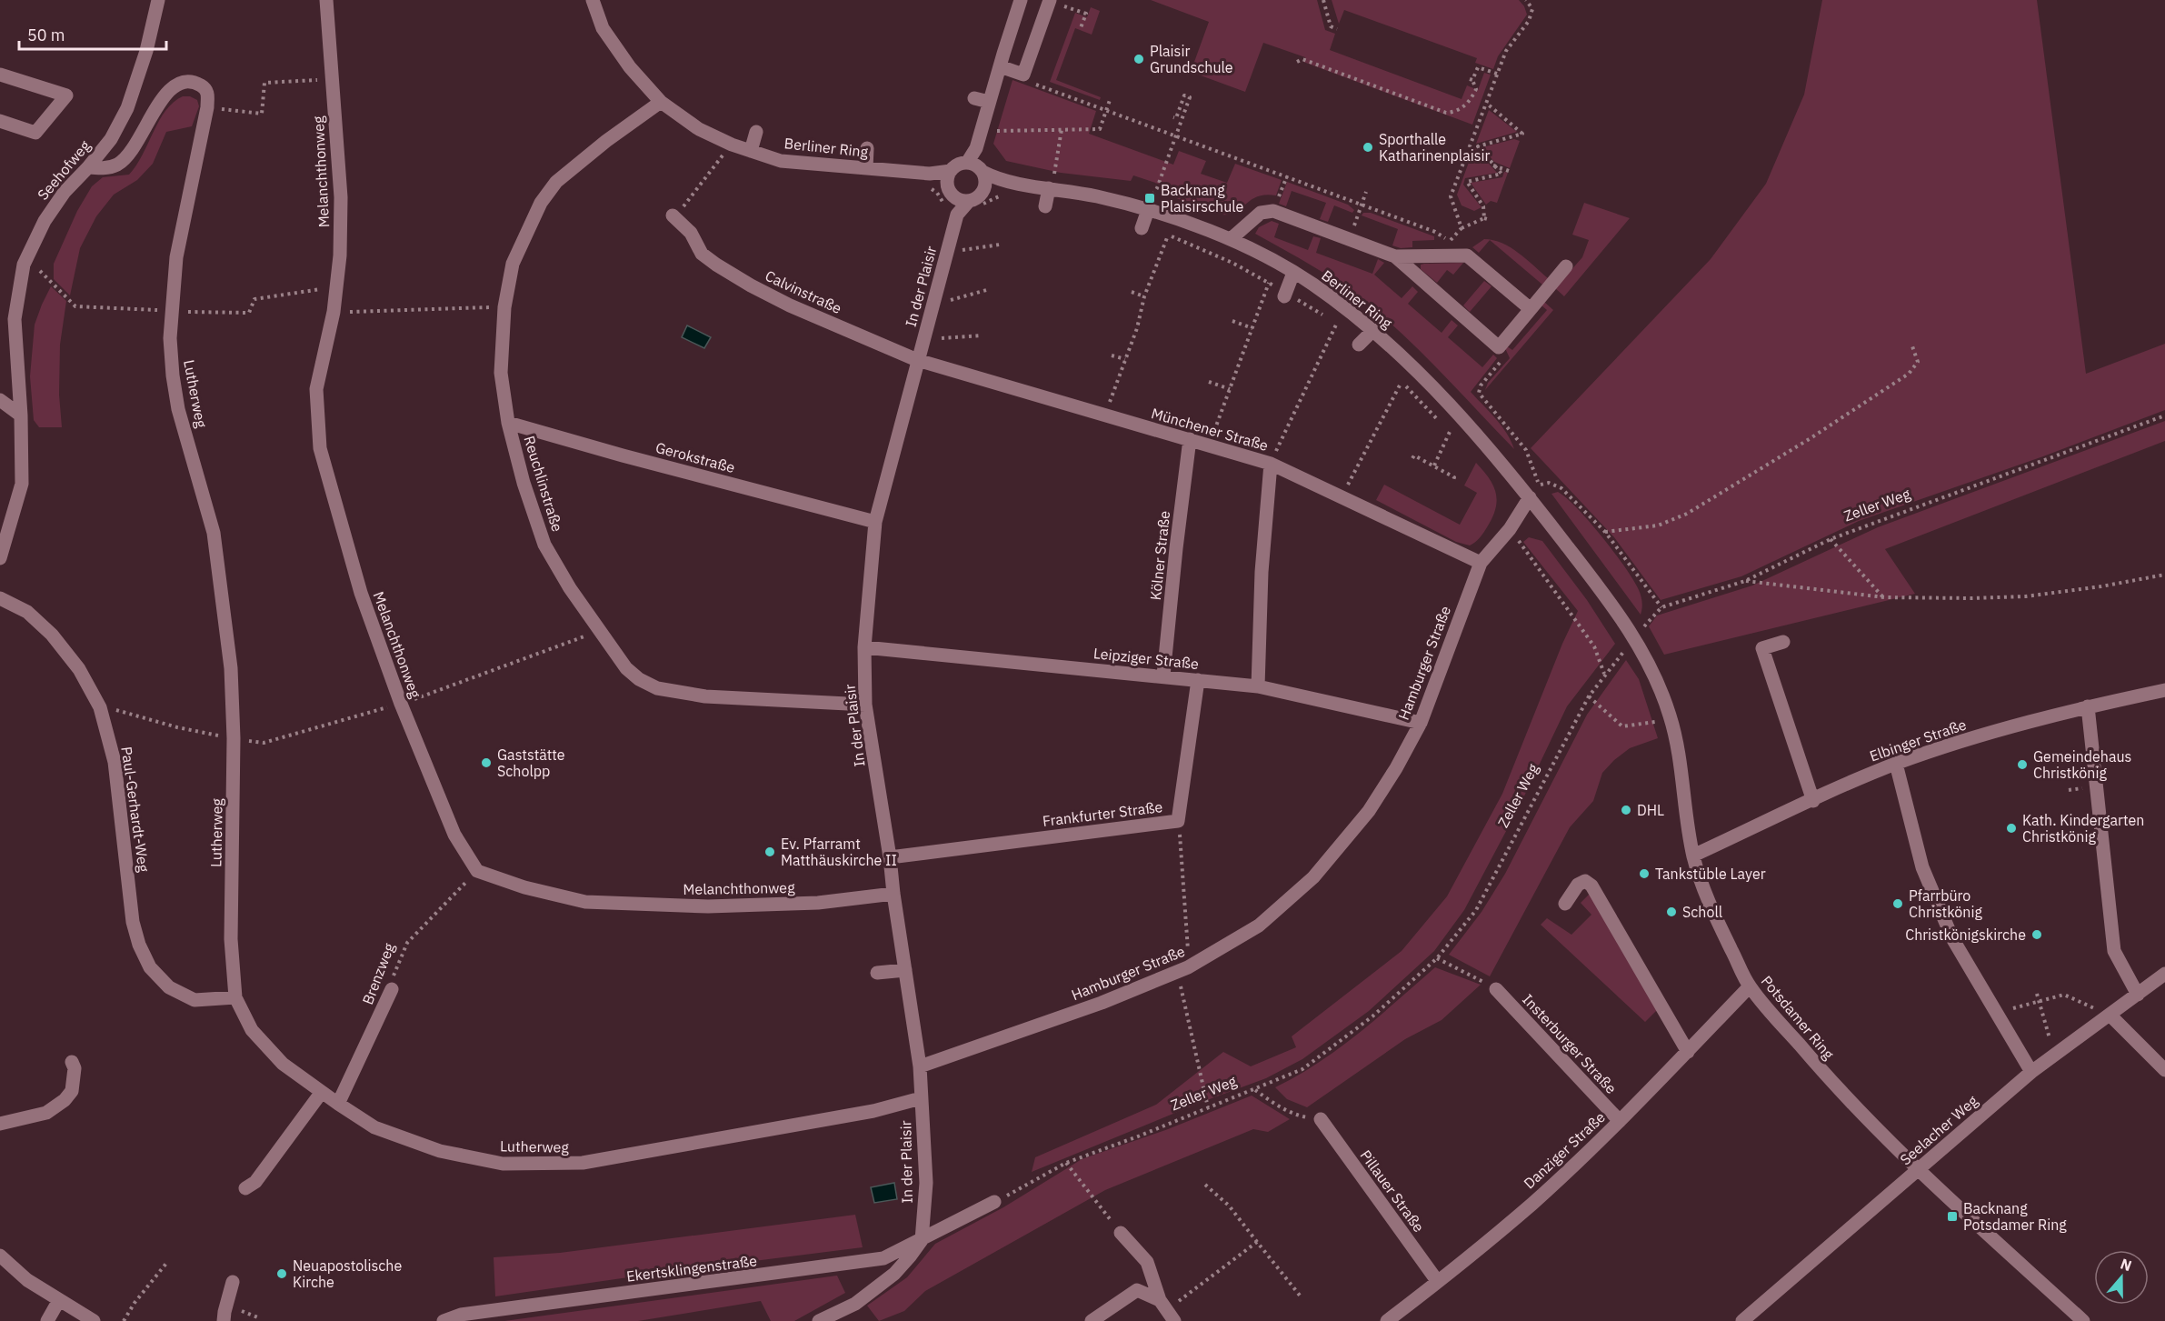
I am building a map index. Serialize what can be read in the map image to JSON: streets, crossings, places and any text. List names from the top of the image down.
{
  "streets": {
    "street": [
      "Berliner Ring",
      "Seehofweg",
      "Melanchthonweg",
      "In der Plaisir",
      "Calvinstraße",
      "Lutherweg",
      "Münchener Straße",
      "Gerokstraße",
      "Reuchlinstraße",
      "Kölner Straße",
      "Leipziger Straße",
      "Hamburger Straße",
      "Elbinger Straße",
      "Paul-Gerhardt-Weg",
      "Frankfurter Straße",
      "Brenzweg",
      "Potsdamer Ring",
      "Insterburger Straße",
      "Seelacher Weg",
      "Danziger Straße",
      "Pillauer Straße",
      "Ekertsklingenstraße"
    ],
    "path": ["Zeller Weg"]
  },
  "crossings": [
    ["Berliner Ring", "In der Plaisir"],
    ["Berliner Ring", "Reuchlinstraße"],
    ["Berliner Ring", "Hamburger Straße"],
    ["Berliner Ring", "Potsdamer Ring"],
    ["Seehofweg", "Lutherweg"],
    ["Melanchthonweg", "In der Plaisir"],
    ["In der Plaisir", "Calvinstraße"],
    ["In der Plaisir", "Lutherweg"],
    ["In der Plaisir", "Münchener Straße"],
    ["In der Plaisir", "Gerokstraße"],
    ["In der Plaisir", "Reuchlinstraße"],
    ["In der Plaisir", "Leipziger Straße"],
    ["In der Plaisir", "Hamburger Straße"],
    ["In der Plaisir", "Frankfurter Straße"],
    ["In der Plaisir", "Ekertsklingenstraße"],
    ["Calvinstraße", "Münchener Straße"],
    ["Lutherweg", "Paul-Gerhardt-Weg"],
    ["Lutherweg", "Brenzweg"],
    ["Münchener Straße", "Kölner Straße"],
    ["Münchener Straße", "Hamburger Straße"],
    ["Gerokstraße", "Reuchlinstraße"],
    ["Kölner Straße", "Leipziger Straße"],
    ["Leipziger Straße", "Hamburger Straße"],
    ["Leipziger Straße", "Frankfurter Straße"],
    ["Elbinger Straße", "Potsdamer Ring"],
    ["Potsdamer Ring", "Seelacher Weg"],
    ["Potsdamer Ring", "Danziger Straße"],
    ["Insterburger Straße", "Danziger Straße"],
    ["Danziger Straße", "Pillauer Straße"]
  ],
  "places": {
    "other": [
      "Plaisir Grundschule",
      "Sporthalle Katharinenplaisir",
      "Gaststätte Scholpp",
      "Gemeindehaus Christkönig",
      "DHL",
      "Kath. Kindergarten Christkönig",
      "Ev. Pfarramt Matthäuskirche II",
      "Tankstüble Layer",
      "Pfarrbüro Christkönig",
      "Scholl",
      "Christkönigskirche",
      "Neuapostolische Kirche"
    ],
    "transit": ["Backnang Plaisirschule", "Backnang Potsdamer Ring"]
  },
  "scale_bar": "50 m",
  "north": "top"
}
